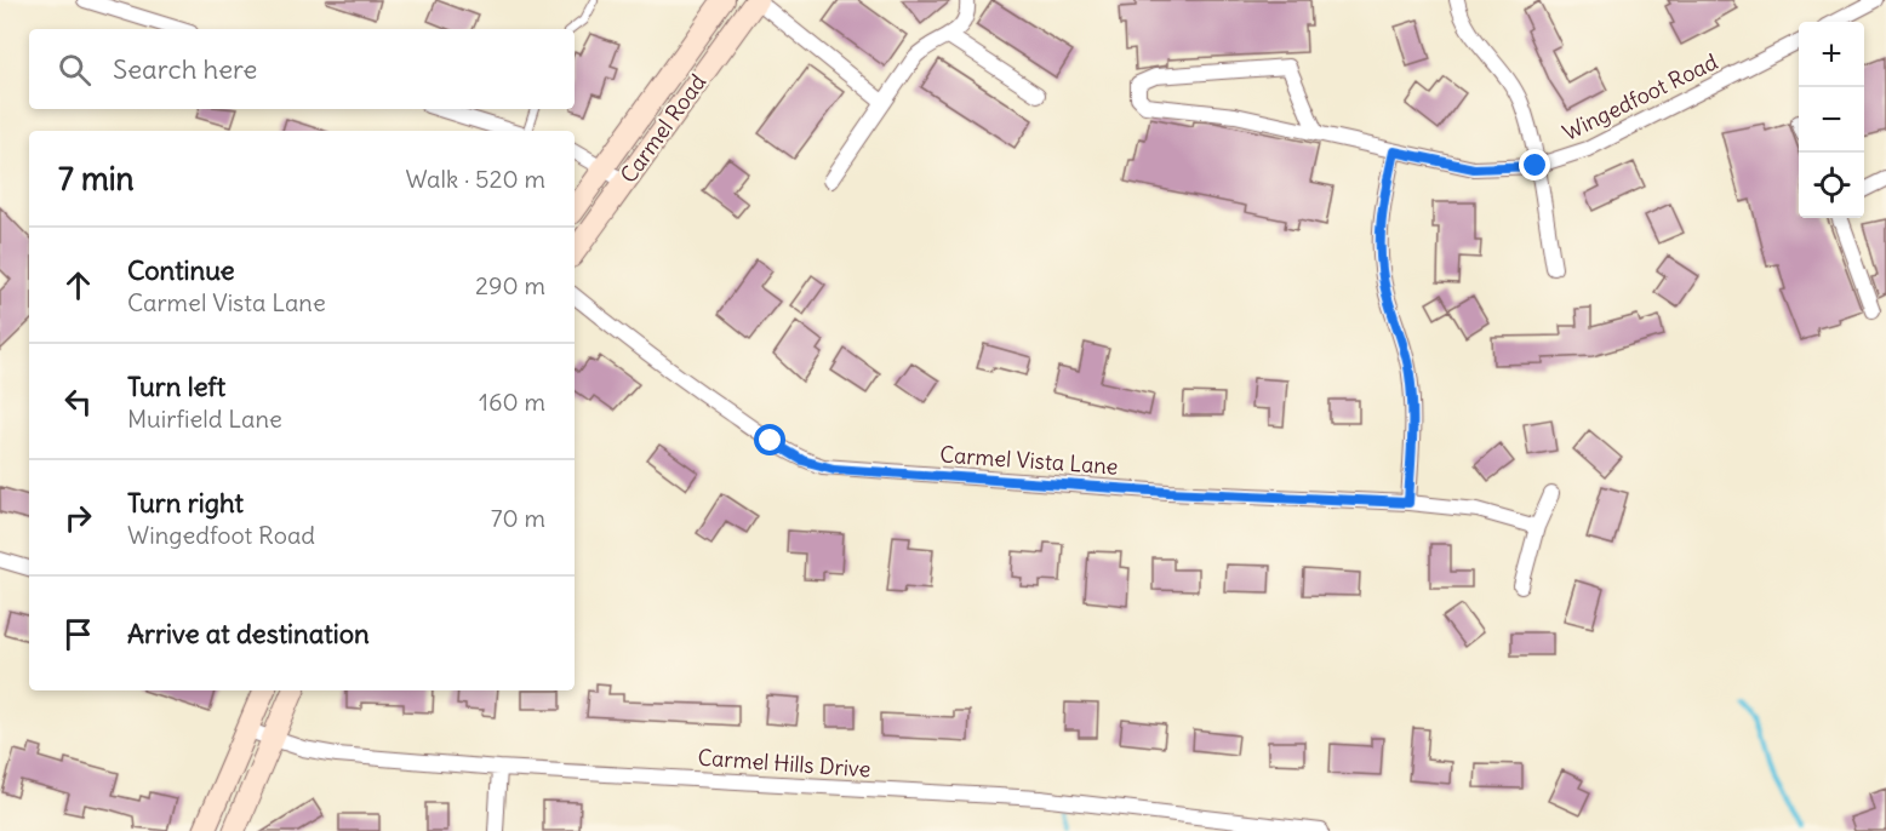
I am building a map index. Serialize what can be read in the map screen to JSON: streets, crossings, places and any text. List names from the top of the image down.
{
  "streets": {
    "main road": ["Carmel Road"],
    "street": ["Wingedfoot Road", "Carmel Vista Lane", "Carmel Hills Drive"]
  },
  "page": {
    "map_buttons": ["+", "−"],
    "search": "Search here",
    "heading": ["7 min", "Walk · 520 m"],
    "list": [
      ["Continue", "Carmel Vista Lane", "290 m"],
      ["Turn left", "Muirfield Lane", "160 m"],
      ["Turn right", "Wingedfoot Road", "70 m"],
      "Arrive at destination"
    ]
  }
}
